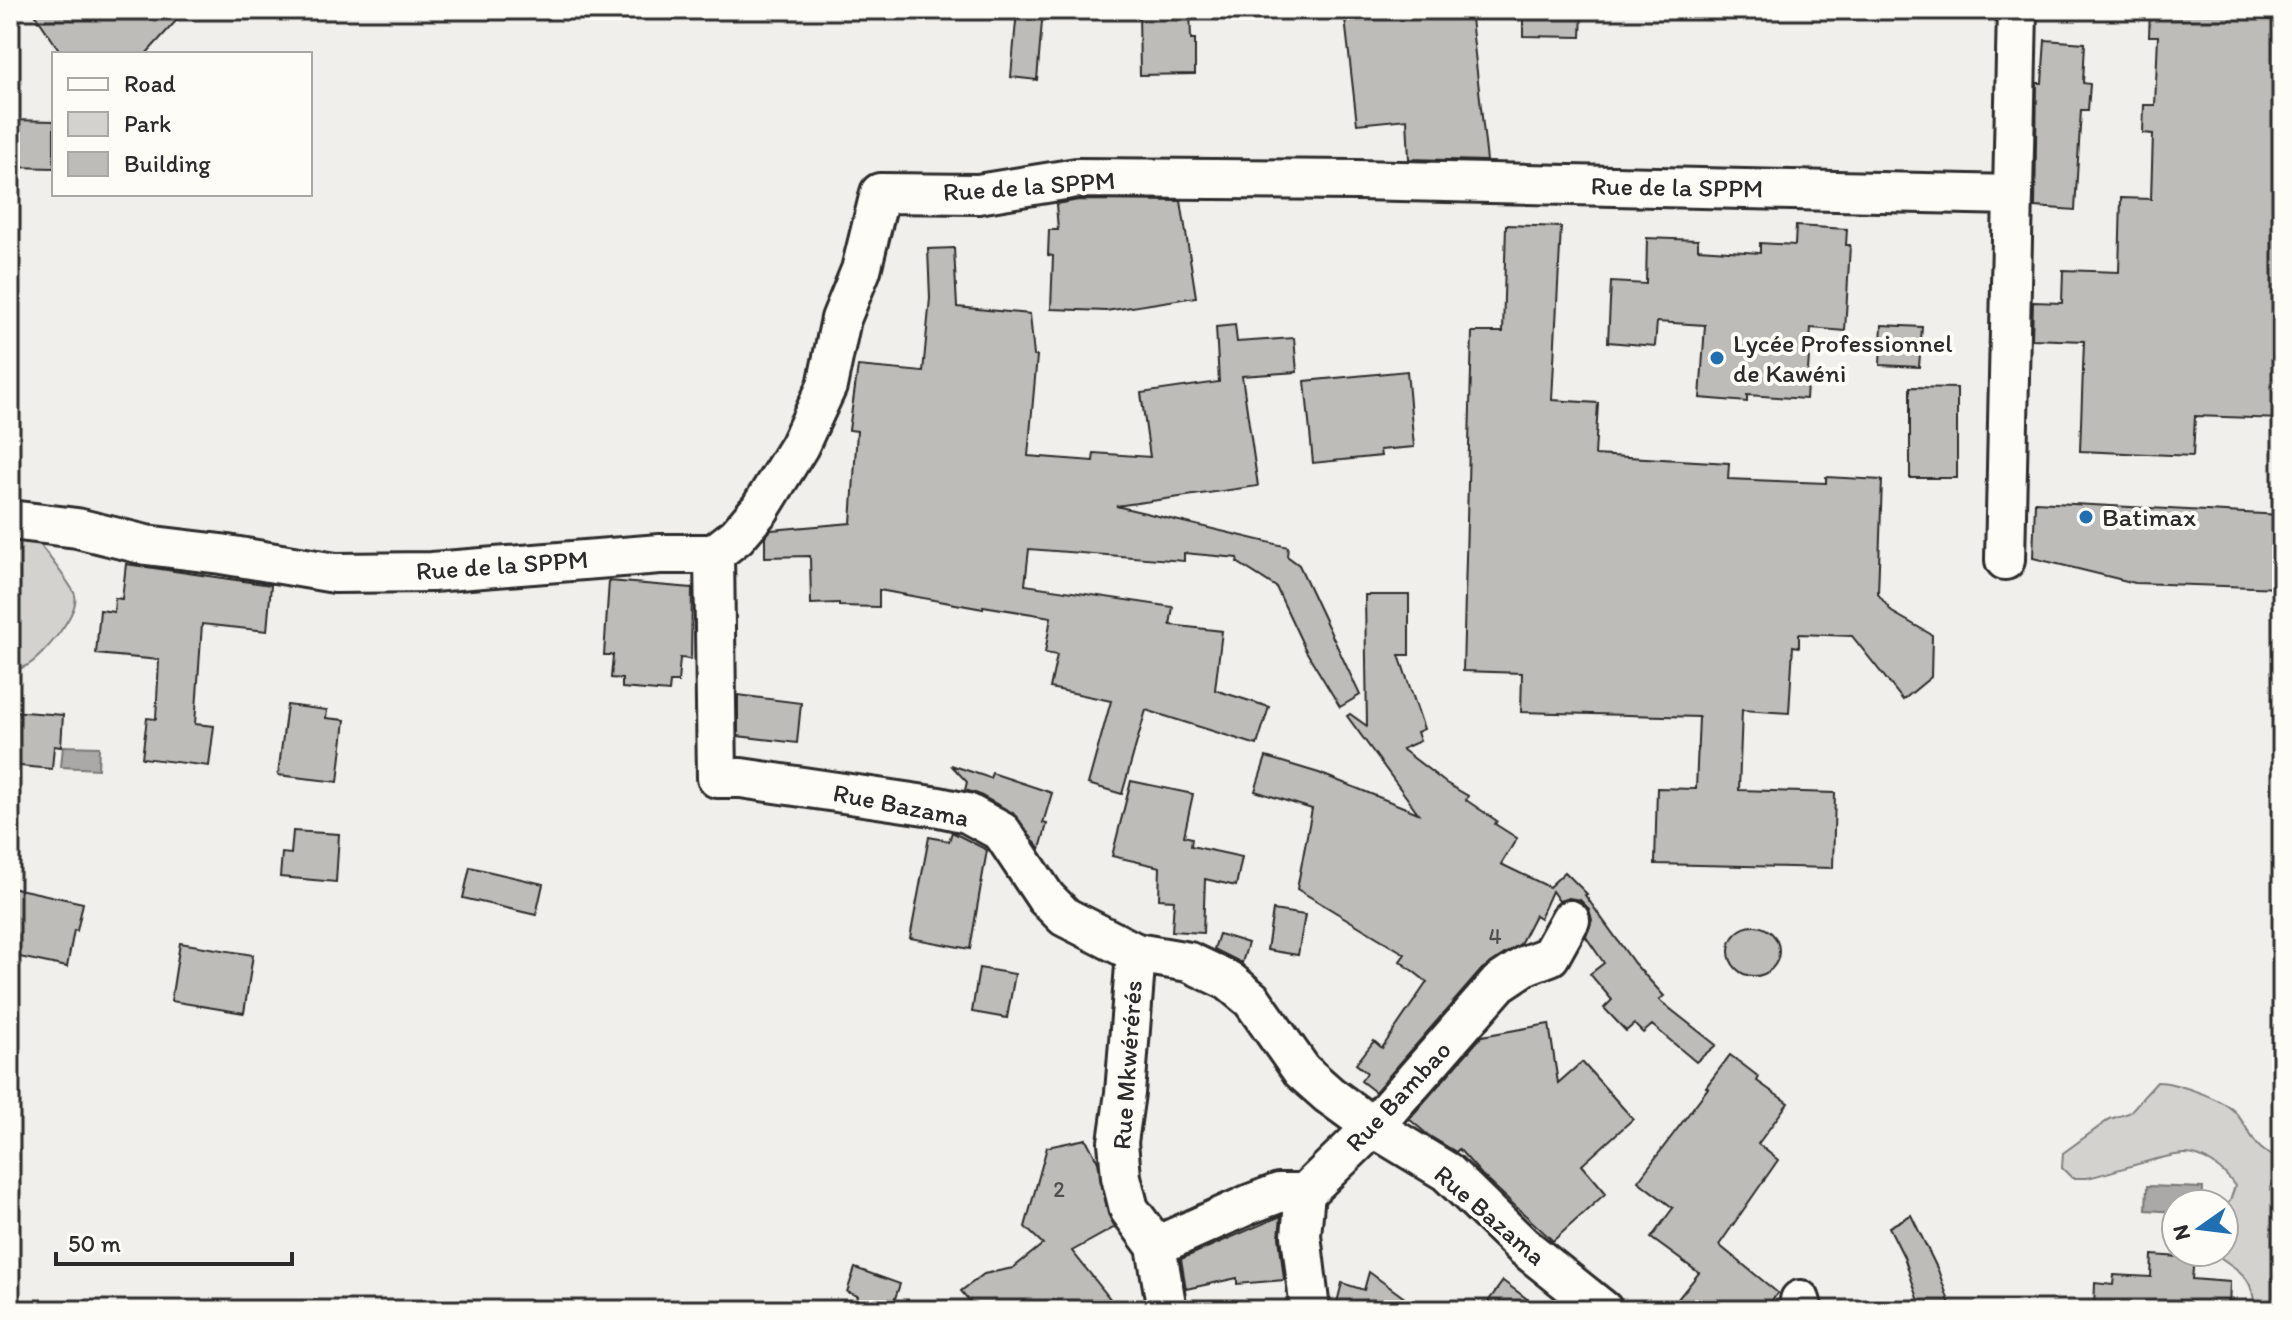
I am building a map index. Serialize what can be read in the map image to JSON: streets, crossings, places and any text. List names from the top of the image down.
{
  "streets": {
    "street": [
      "Rue de la SPPM",
      "Rue Bazama",
      "Rue Mkwérérés",
      "Rue Bambao"
    ]
  },
  "crossings": [
    ["Rue de la SPPM", "Rue Bazama"],
    ["Rue Bazama", "Rue Mkwérérés"],
    ["Rue Bazama", "Rue Bambao"]
  ],
  "places": ["Lycée Professionnel de Kawéni", "Batimax"],
  "house_numbers": ["4", "2"],
  "legend": ["Road", "Park", "Building"],
  "scale_bar": "50 m",
  "north": "left"
}
